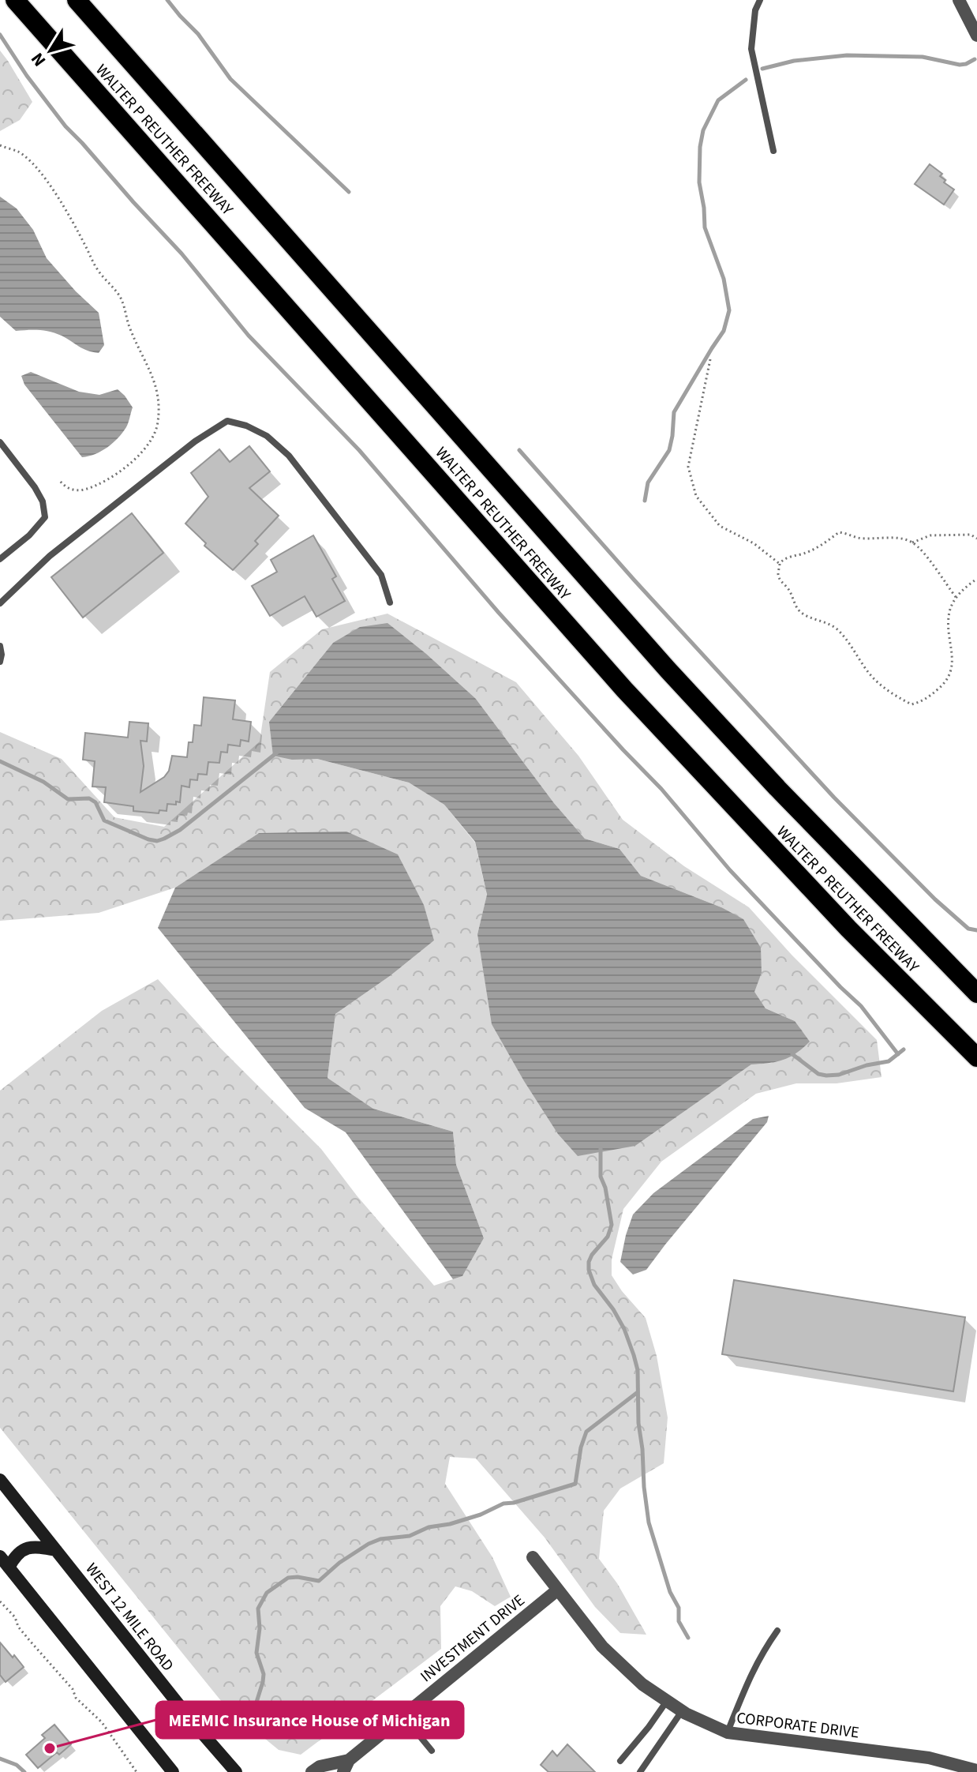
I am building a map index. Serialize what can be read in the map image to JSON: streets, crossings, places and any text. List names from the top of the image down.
{
  "streets": {
    "highway": ["WALTER P REUTHER FREEWAY"],
    "main road": ["WEST 12 MILE ROAD"],
    "street": ["INVESTMENT DRIVE", "CORPORATE DRIVE"]
  },
  "crossings": [
    ["INVESTMENT DRIVE", "CORPORATE DRIVE"]
  ],
  "places": ["MEEMIC Insurance House of Michigan"],
  "north": "bottom left"
}
